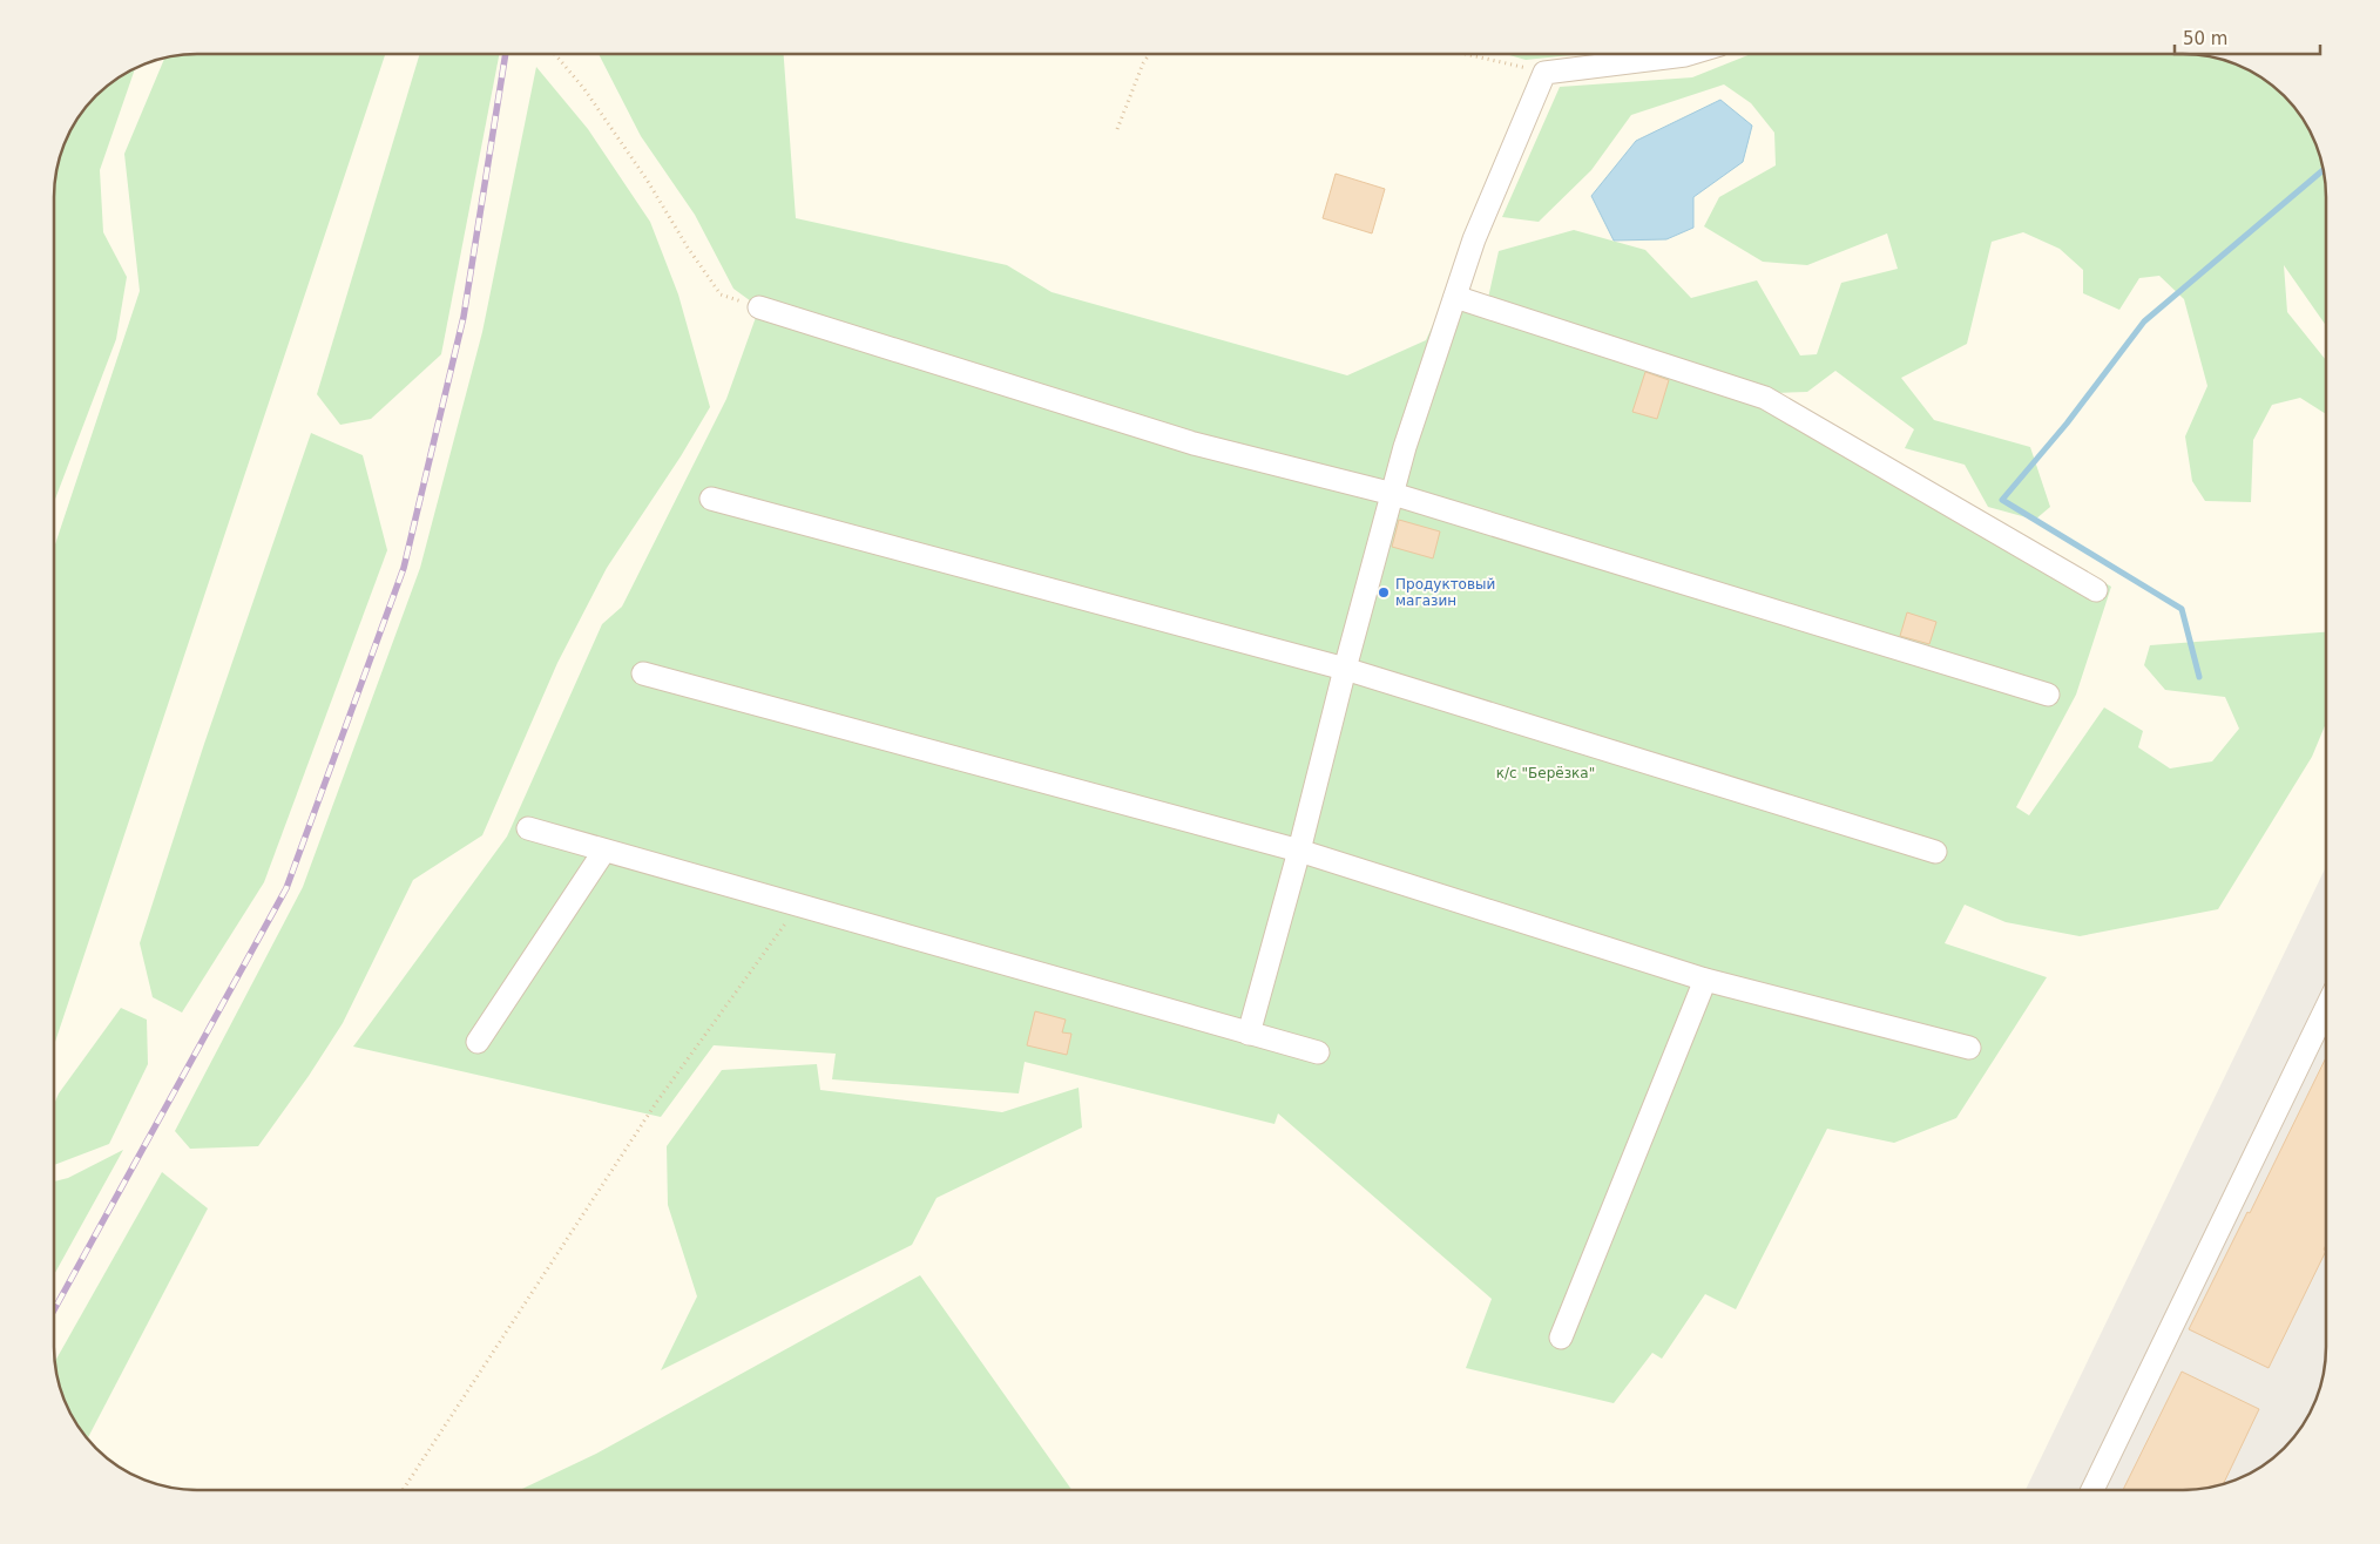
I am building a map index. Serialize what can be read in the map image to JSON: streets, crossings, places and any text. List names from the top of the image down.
{
  "parks": ["к/с \"Берёзка\""],
  "places": ["Продуктовый магазин"],
  "scale_bar": "50 m"
}
